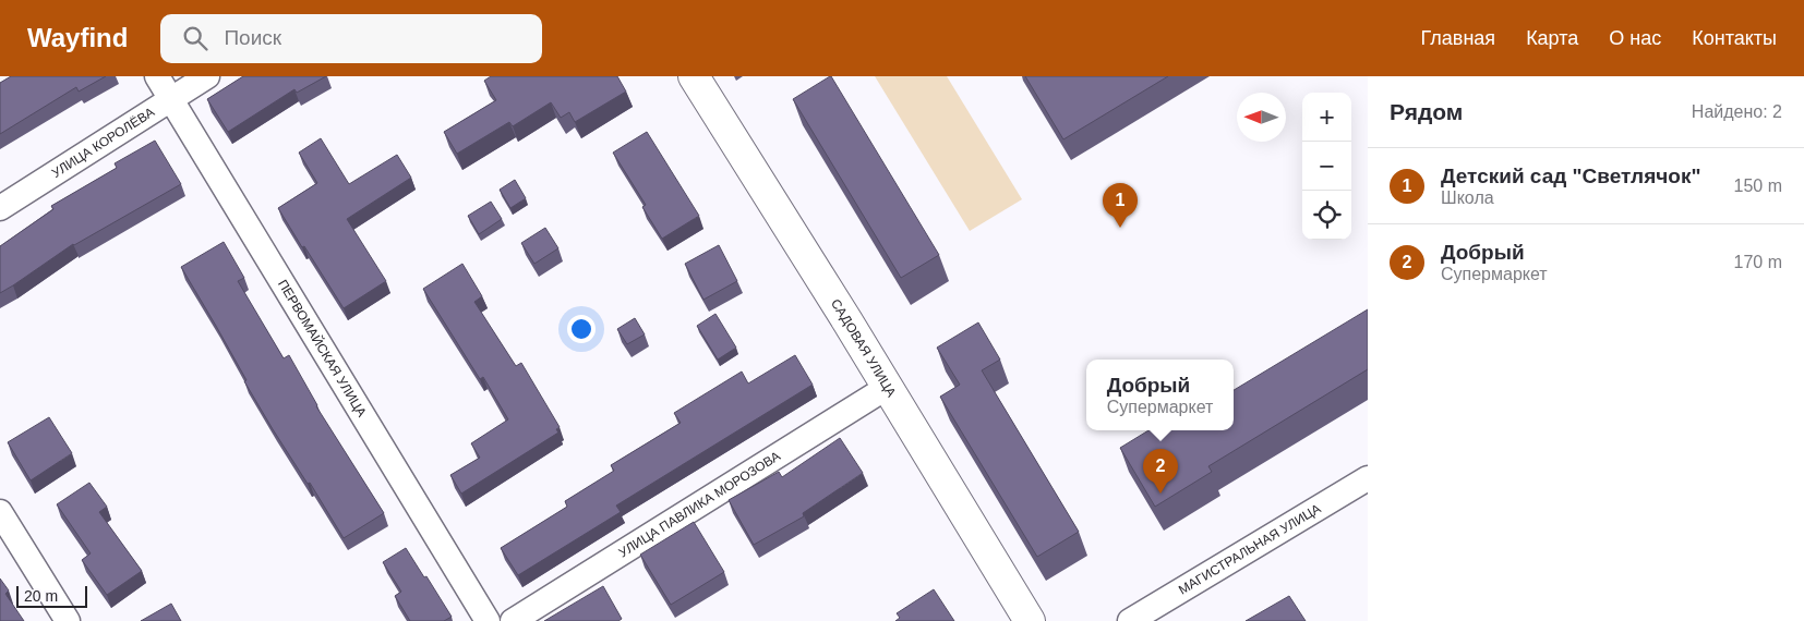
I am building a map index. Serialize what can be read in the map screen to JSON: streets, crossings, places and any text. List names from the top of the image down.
{
  "streets": {
    "street": [
      "УЛИЦА КОРОЛЁВА",
      "САДОВАЯ УЛИЦА",
      "ПЕРВОМАЙСКАЯ УЛИЦА",
      "УЛИЦА ПАВЛИКА МОРОЗОВА",
      "МАГИСТРАЛЬНАЯ УЛИЦА"
    ]
  },
  "crossings": [
    ["УЛИЦА КОРОЛЁВА", "ПЕРВОМАЙСКАЯ УЛИЦА"],
    ["САДОВАЯ УЛИЦА", "УЛИЦА ПАВЛИКА МОРОЗОВА"]
  ],
  "scale_bar": "20 m",
  "north": "left",
  "page": {
    "header": "Wayfind",
    "search": "Поиск",
    "nav": [
      "Главная",
      "Карта",
      "О нас",
      "Контакты"
    ],
    "heading": ["Рядом", "Найдено: 2"],
    "map_buttons": ["+", "−"],
    "list": [
      {
        "mark": "1",
        "name": "Детский сад \"Светлячок\"",
        "note": "Школа",
        "value": "150 m"
      },
      {
        "mark": "2",
        "name": "Добрый",
        "note": "Супермаркет",
        "value": "170 m"
      }
    ],
    "pins": ["1", "2"],
    "popup": ["Добрый", "Супермаркет"],
    "scale": "20 m"
  }
}
